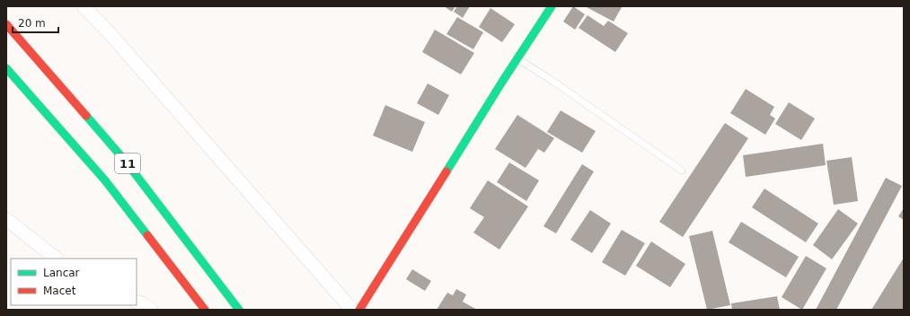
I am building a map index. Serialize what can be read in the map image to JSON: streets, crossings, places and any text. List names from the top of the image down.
{
  "streets": {
    "main road": ["11"]
  },
  "legend": ["Lancar", "Macet"],
  "scale_bar": "20 m"
}
